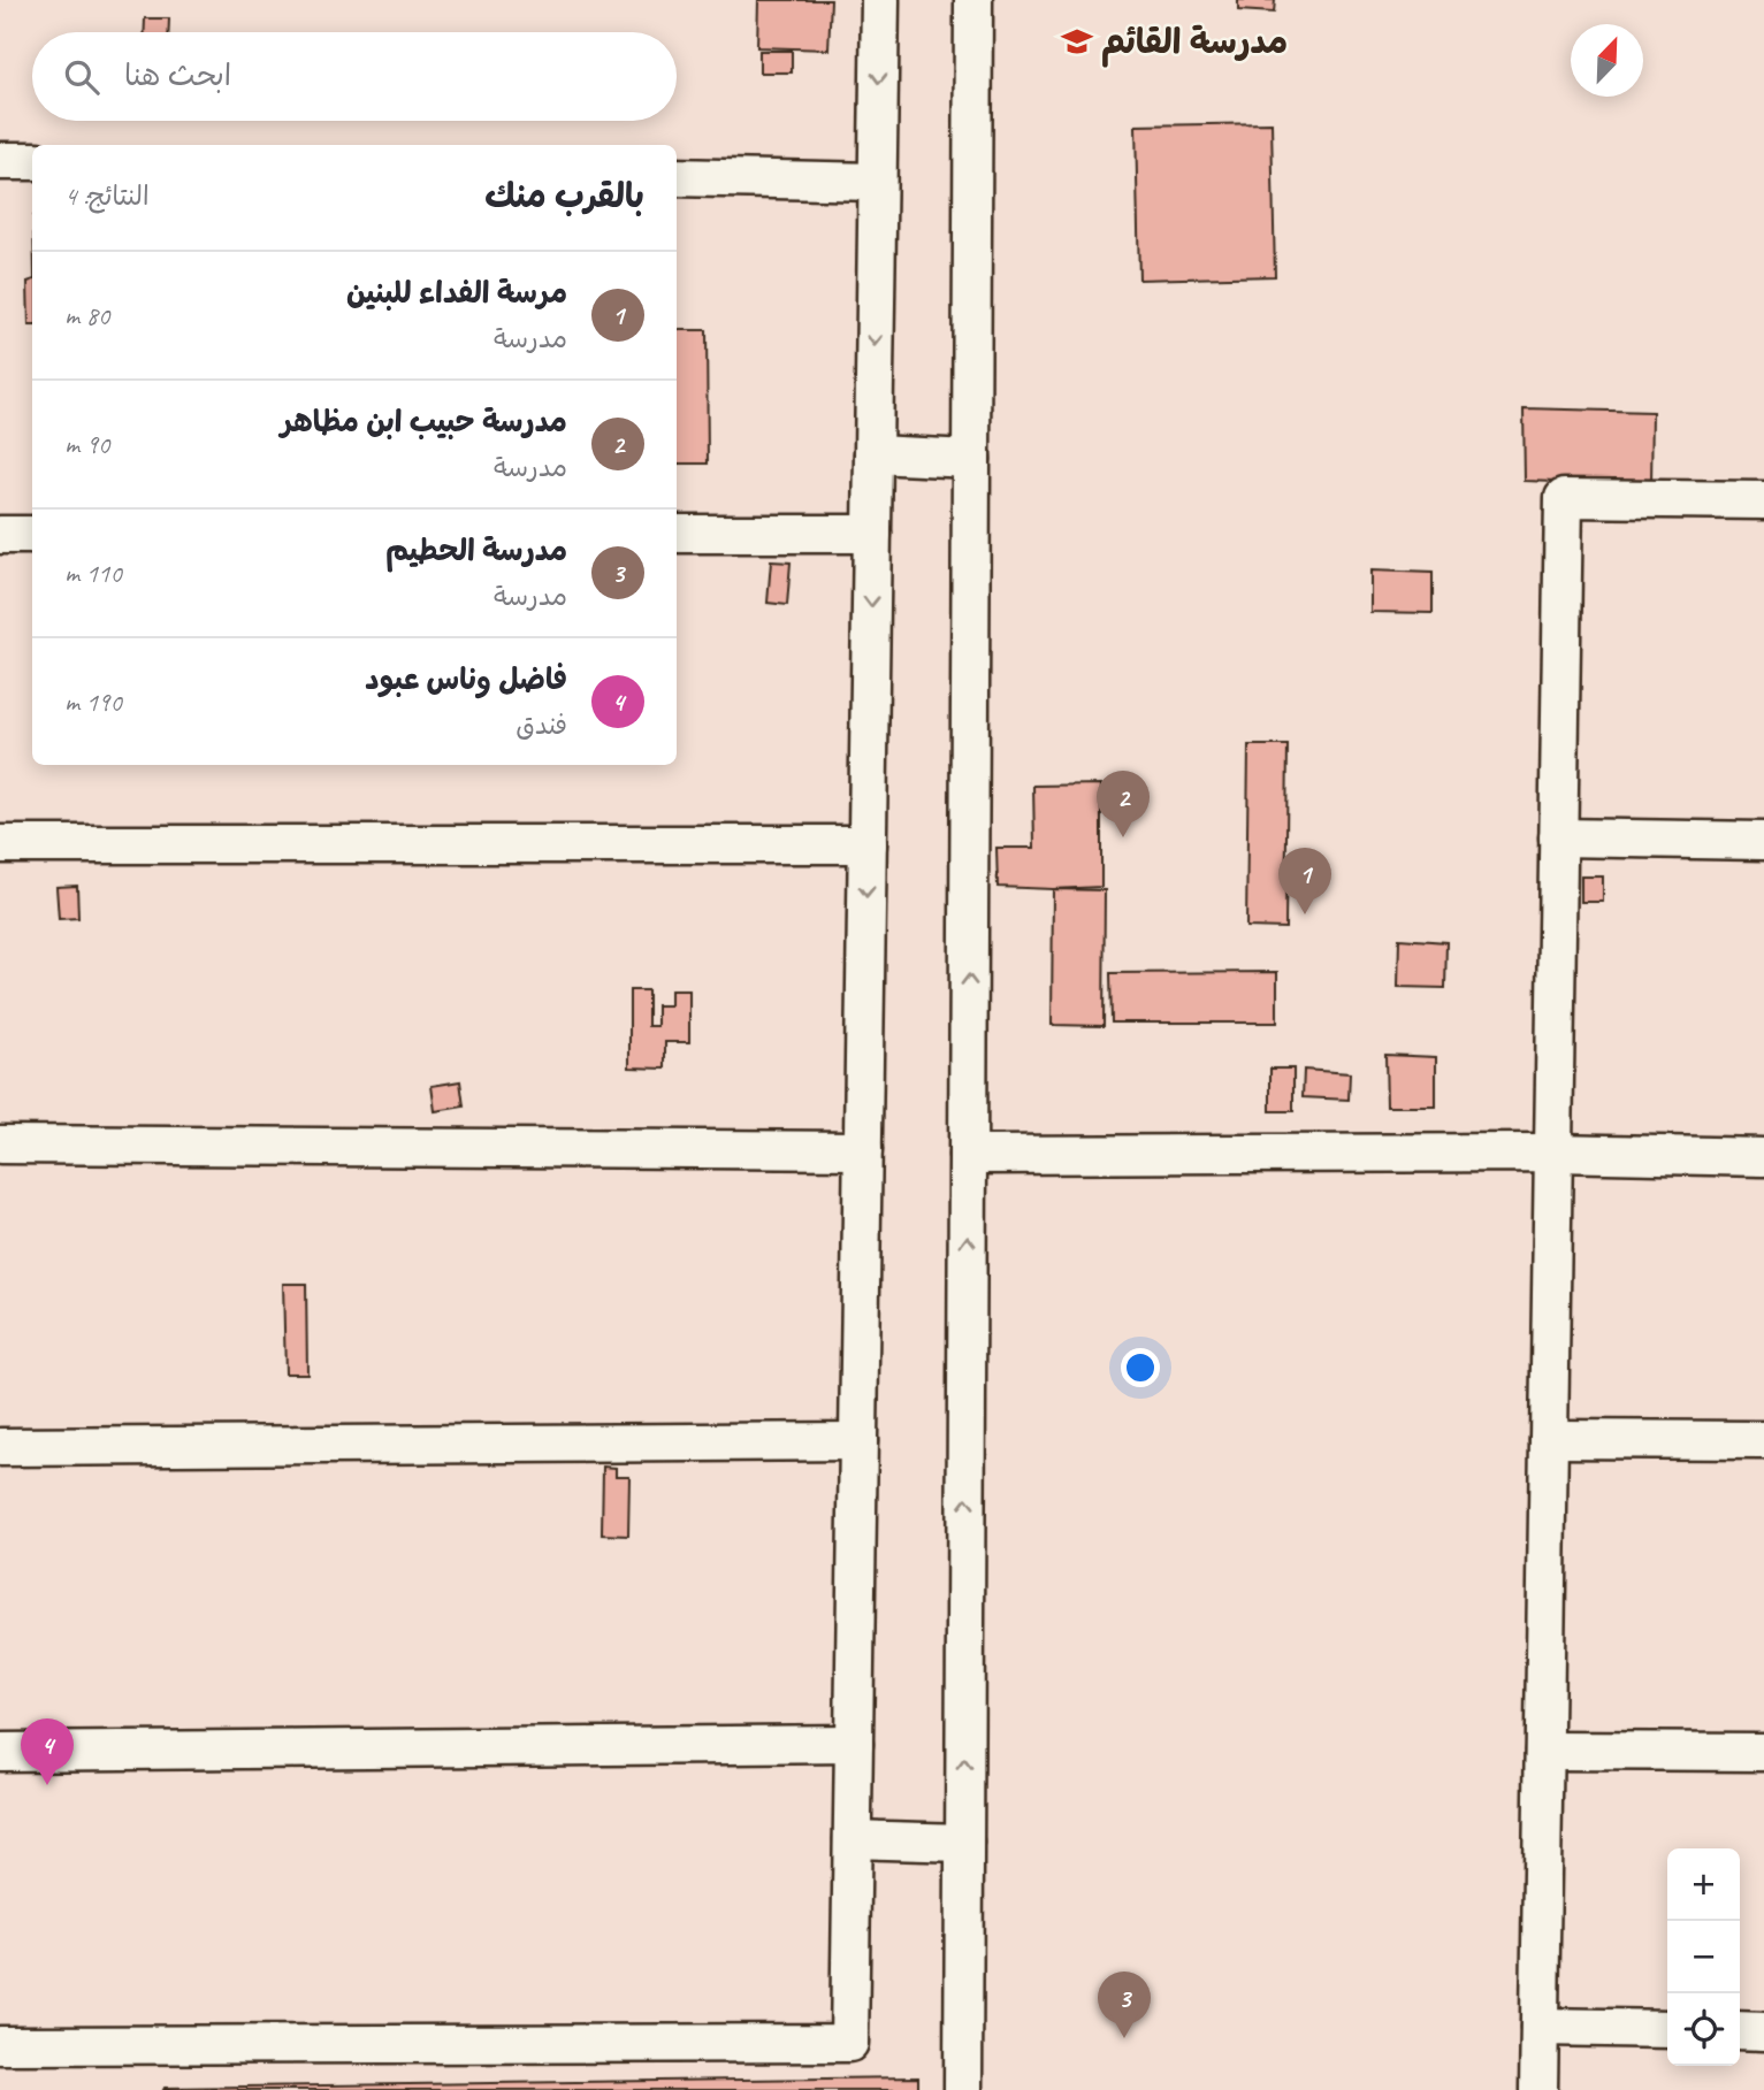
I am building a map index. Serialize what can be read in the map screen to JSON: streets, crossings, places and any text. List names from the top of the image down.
{
  "places": {
    "school or university": ["مدرسة القائم"]
  },
  "north": "top right",
  "page": {
    "search": "ابحث هنا",
    "heading": ["بالقرب منك", "النتائج: 4"],
    "list": [
      {
        "mark": "1",
        "name": "مرسة الفداء للبنين",
        "note": "مدرسة",
        "value": "80 m"
      },
      {
        "mark": "2",
        "name": "مدرسة حبيب ابن مظاهر",
        "note": "مدرسة",
        "value": "90 m"
      },
      {
        "mark": "3",
        "name": "مدرسة الحطيم",
        "note": "مدرسة",
        "value": "110 m"
      },
      {
        "mark": "4",
        "name": "فاضل وناس عبود",
        "note": "فندق",
        "value": "190 m"
      }
    ],
    "pins": [
      "2",
      "1",
      "4",
      "3"
    ],
    "map_buttons": ["+", "−"]
  }
}
